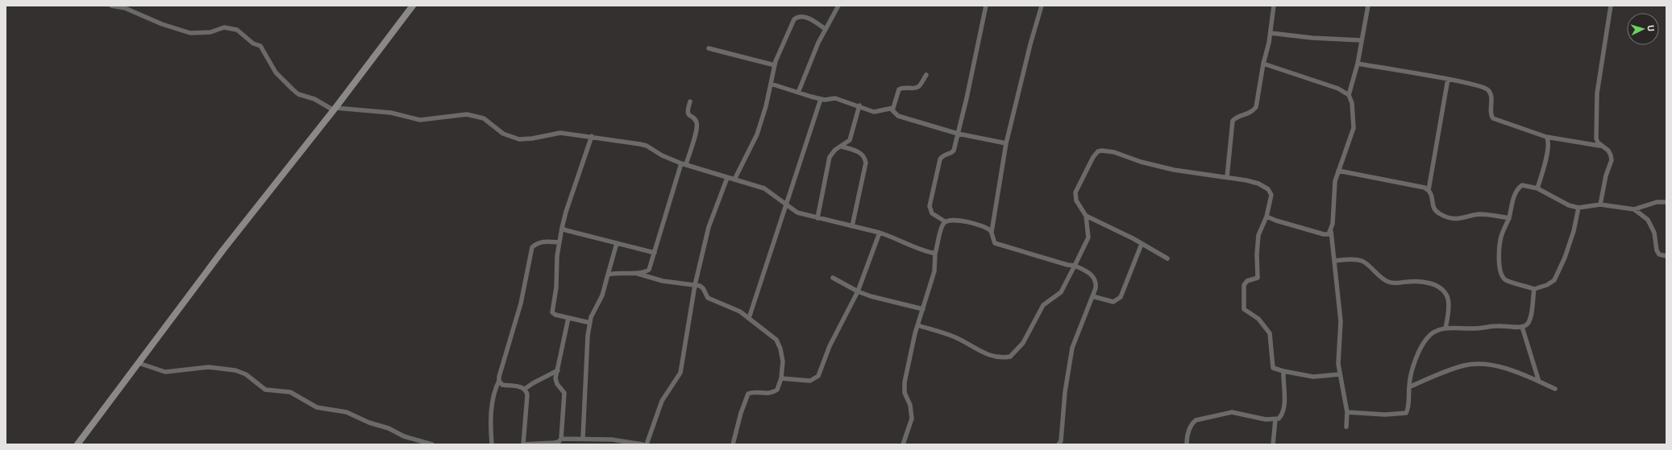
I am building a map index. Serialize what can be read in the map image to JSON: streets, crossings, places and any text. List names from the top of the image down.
{
  "north": "right"
}
